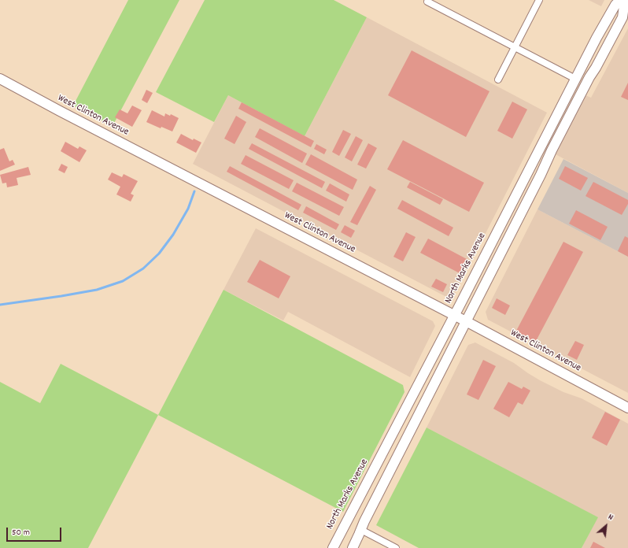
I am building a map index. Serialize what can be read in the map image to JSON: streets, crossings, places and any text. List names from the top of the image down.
{
  "streets": {
    "main road": ["West Clinton Avenue", "North Marks Avenue"]
  },
  "crossings": [
    ["West Clinton Avenue", "North Marks Avenue"]
  ],
  "scale_bar": "50 m",
  "north": "top right"
}
